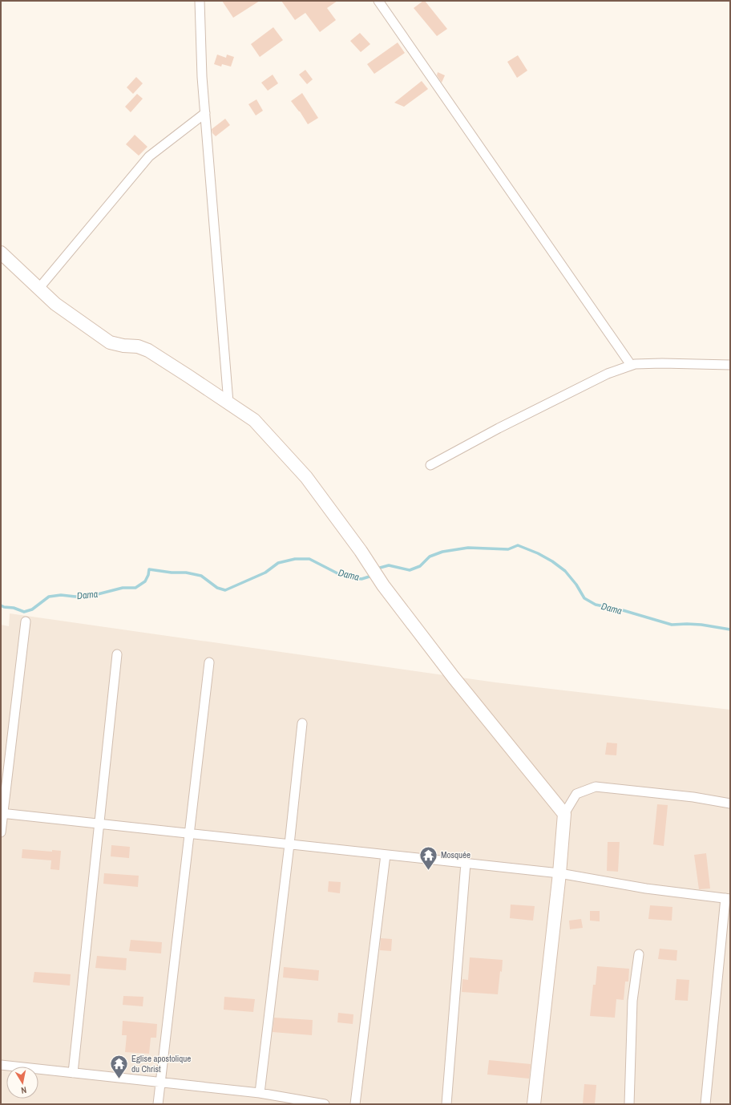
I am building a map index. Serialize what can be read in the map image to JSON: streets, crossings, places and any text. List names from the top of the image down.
{
  "water": ["Dama"],
  "places": {
    "temple": ["Mosquée", "Eglise apostolique du Christ"]
  },
  "north": "bottom"
}
